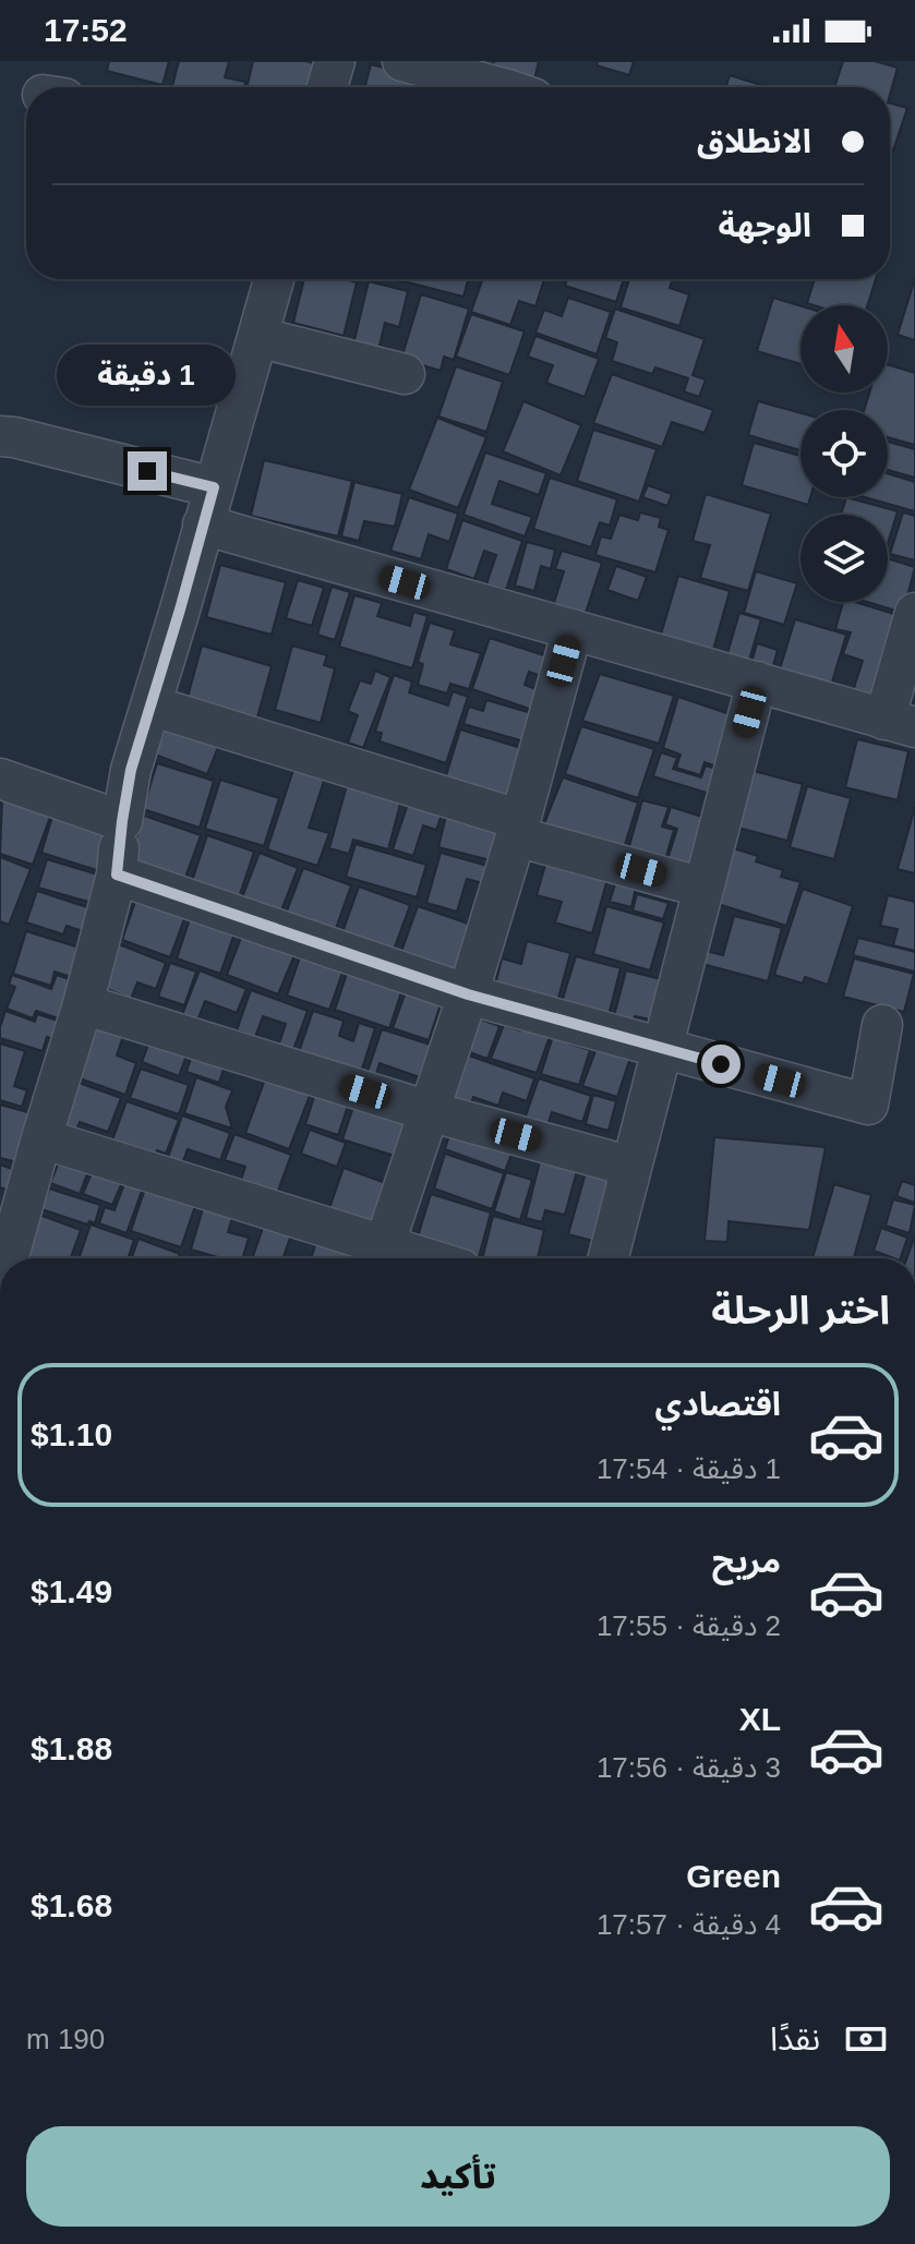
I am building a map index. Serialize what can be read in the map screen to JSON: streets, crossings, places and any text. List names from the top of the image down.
{
  "north": "top",
  "page": {
    "status": "17:52",
    "banner": ["الانطلاق", "الوجهة"],
    "bubble": "1 دقيقة",
    "heading": "اختر الرحلة",
    "list": [
      {
        "name": "اقتصادي",
        "note": "1 دقيقة · 17:54",
        "value": "$1.10"
      },
      {
        "name": "مريح",
        "note": "2 دقيقة · 17:55",
        "value": "$1.49"
      },
      {
        "name": "XL",
        "note": "3 دقيقة · 17:56",
        "value": "$1.88"
      },
      {
        "name": "Green",
        "note": "4 دقيقة · 17:57",
        "value": "$1.68"
      }
    ],
    "pay": ["نقدًا", "190 m"],
    "buttons": "تأكيد"
  }
}
